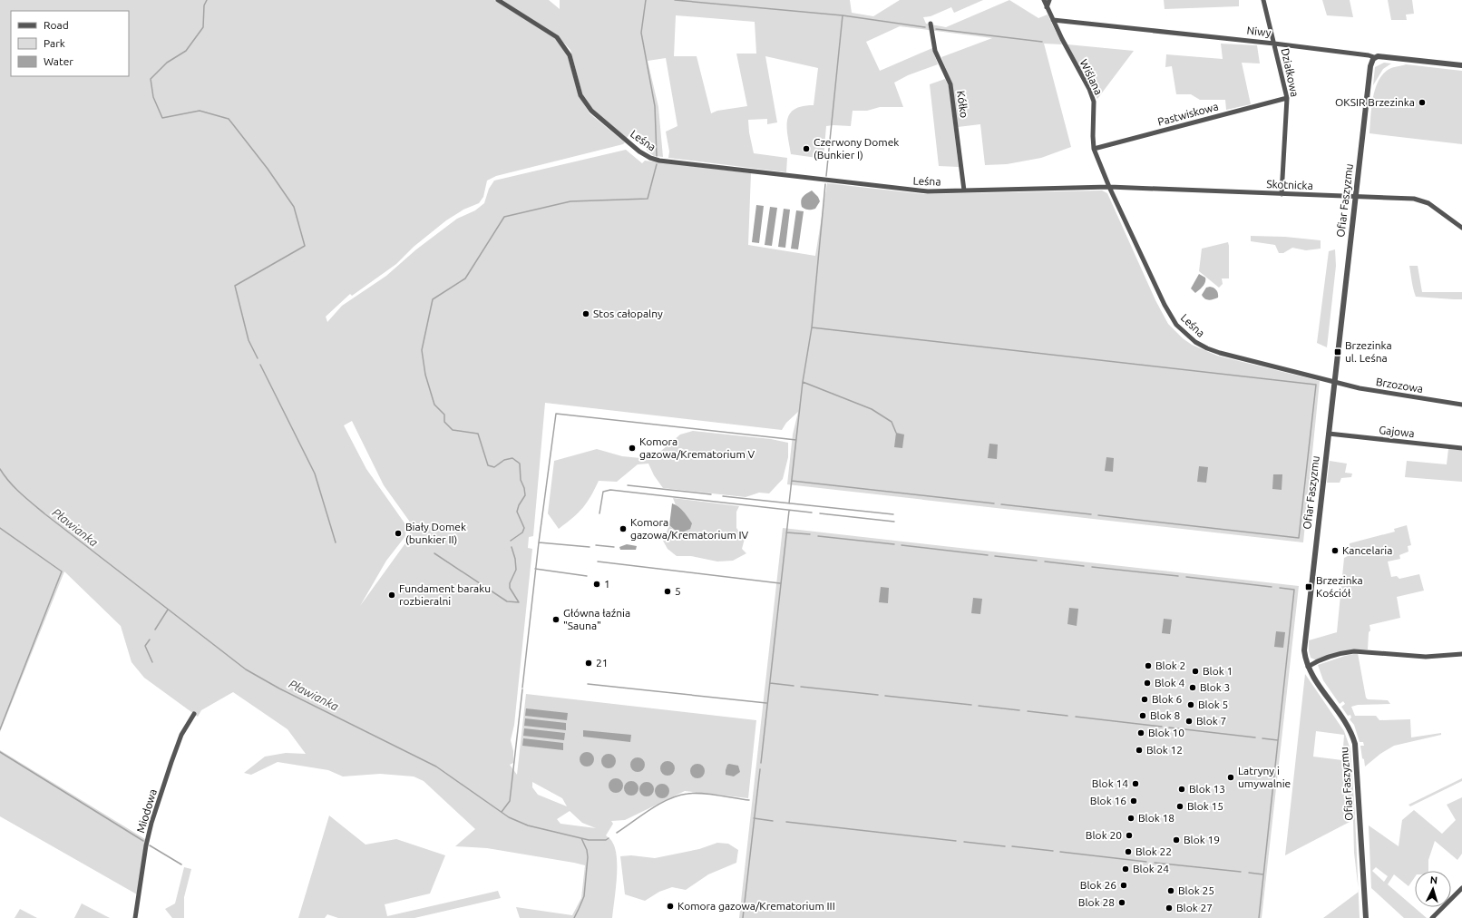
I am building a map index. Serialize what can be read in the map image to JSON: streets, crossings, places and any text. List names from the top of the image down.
{
  "streets": {
    "street": [
      "Niwy",
      "Działkowa",
      "Wiślana",
      "Kółko",
      "Pastwiskowa",
      "Leśna",
      "Skotnicka",
      "Ofiar Faszyzmu",
      "Brzozowa",
      "Gajowa",
      "Miodowa"
    ]
  },
  "crossings": [
    ["Niwy", "Działkowa"],
    ["Niwy", "Wiślana"],
    ["Niwy", "Ofiar Faszyzmu"],
    ["Działkowa", "Pastwiskowa"],
    ["Działkowa", "Skotnicka"],
    ["Wiślana", "Pastwiskowa"],
    ["Wiślana", "Leśna"],
    ["Wiślana", "Skotnicka"],
    ["Kółko", "Leśna"],
    ["Leśna", "Skotnicka"],
    ["Leśna", "Ofiar Faszyzmu"],
    ["Leśna", "Brzozowa"],
    ["Skotnicka", "Ofiar Faszyzmu"],
    ["Ofiar Faszyzmu", "Brzozowa"],
    ["Ofiar Faszyzmu", "Gajowa"]
  ],
  "water": ["Pławianka"],
  "places": {
    "other": [
      "OKSIR Brzezinka",
      "Czerwony Domek (Bunkier I)",
      "Stos całopalny",
      "Komora gazowa/Krematorium V",
      "Komora gazowa/Krematorium IV",
      "Biały Domek (bunkier II)",
      "Kancelaria",
      "1",
      "5",
      "Fundament baraku rozbieralni",
      "Główna łaźnia \"Sauna\"",
      "21",
      "Blok 2",
      "Blok 1",
      "Blok 4",
      "Blok 3",
      "Blok 6",
      "Blok 5",
      "Blok 8",
      "Blok 7",
      "Blok 10",
      "Blok 12",
      "Latryny i umywalnie",
      "Blok 14",
      "Blok 13",
      "Blok 16",
      "Blok 15",
      "Blok 18",
      "Blok 20",
      "Blok 19",
      "Blok 22",
      "Blok 24",
      "Blok 26",
      "Blok 25",
      "Blok 28",
      "Komora gazowa/Krematorium III",
      "Blok 27"
    ],
    "transit": ["Brzezinka ul. Leśna", "Brzezinka Kościół"]
  },
  "legend": ["Road", "Park", "Water"],
  "north": "top"
}
